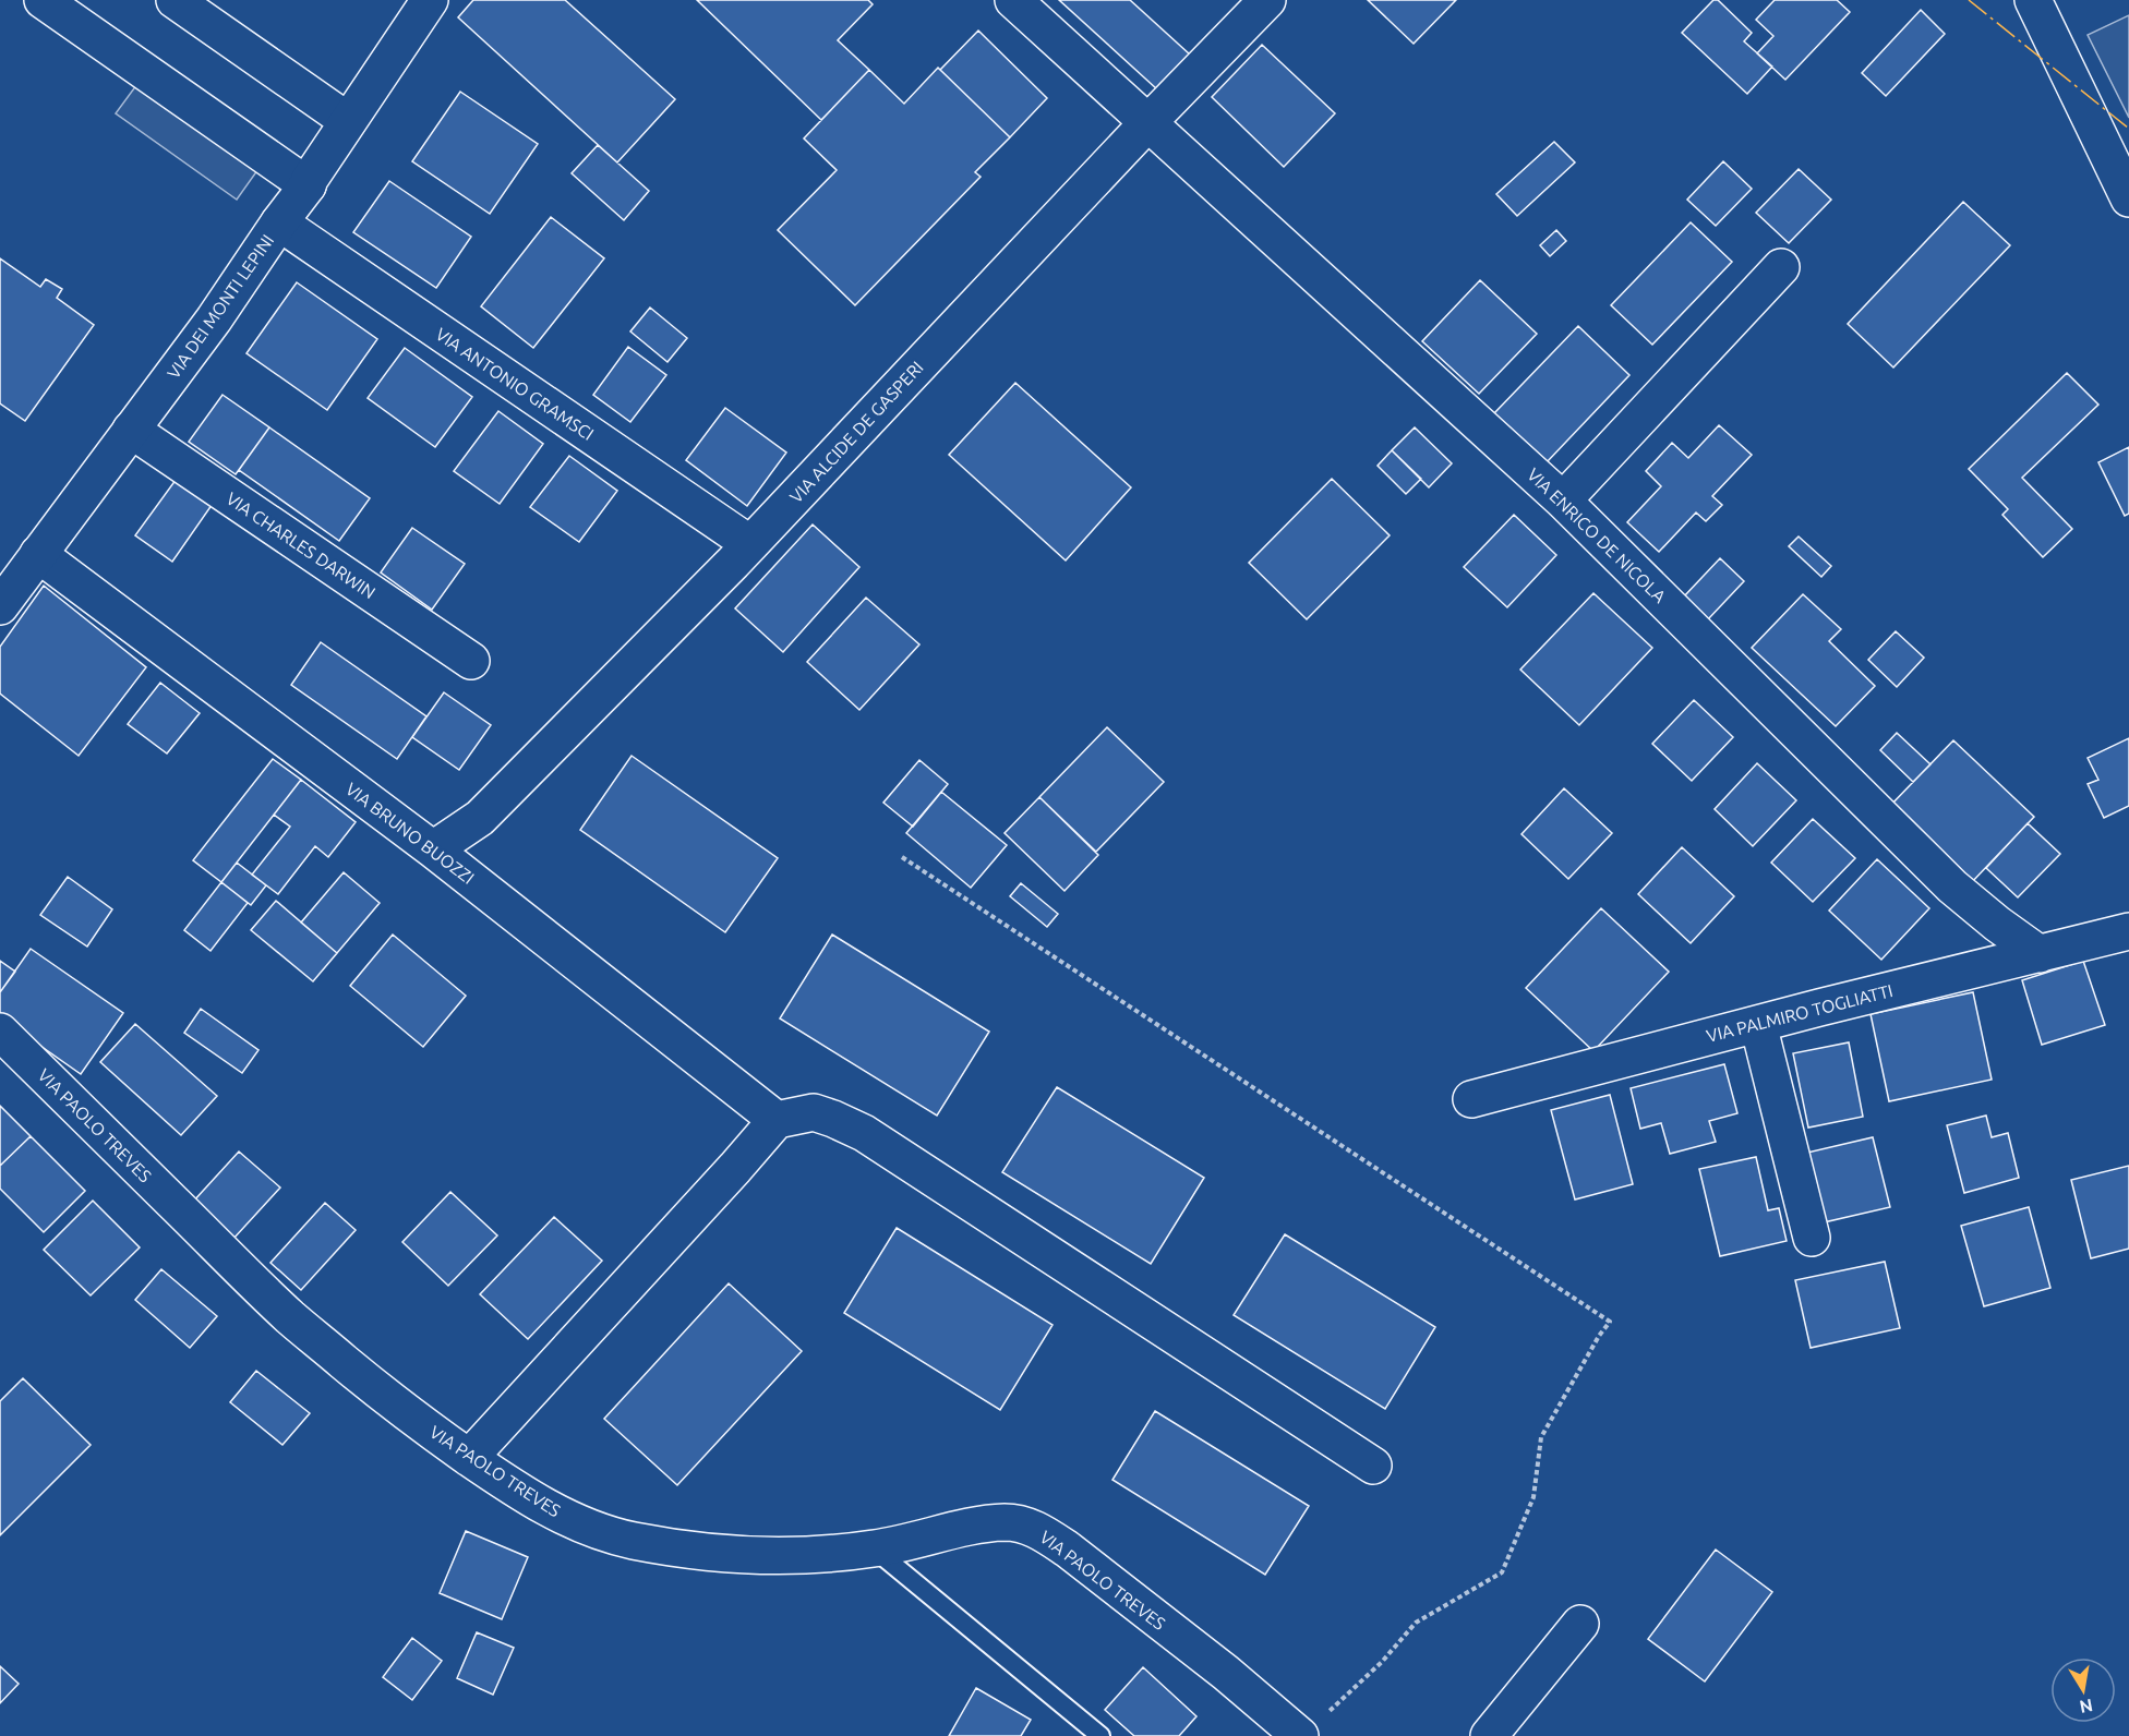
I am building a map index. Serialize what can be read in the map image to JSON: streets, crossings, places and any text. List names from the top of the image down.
{
  "streets": {
    "street": [
      "VIA DEI MONTI LEPINI",
      "VIA ANTONIO GRAMSCI",
      "VIA ALCIDE DE GASPERI",
      "VIA ENRICO DE NICOLA",
      "VIA CHARLES DARWIN",
      "VIA BRUNO BUOZZI",
      "VIA PALMIRO TOGLIATTI",
      "VIA PAOLO TREVES"
    ]
  },
  "crossings": [
    ["VIA DEI MONTI LEPINI", "VIA ANTONIO GRAMSCI"],
    ["VIA DEI MONTI LEPINI", "VIA CHARLES DARWIN"],
    ["VIA DEI MONTI LEPINI", "VIA BRUNO BUOZZI"],
    ["VIA ANTONIO GRAMSCI", "VIA ALCIDE DE GASPERI"],
    ["VIA ALCIDE DE GASPERI", "VIA ENRICO DE NICOLA"],
    ["VIA ALCIDE DE GASPERI", "VIA BRUNO BUOZZI"],
    ["VIA ENRICO DE NICOLA", "VIA PALMIRO TOGLIATTI"]
  ],
  "north": "bottom"
}
